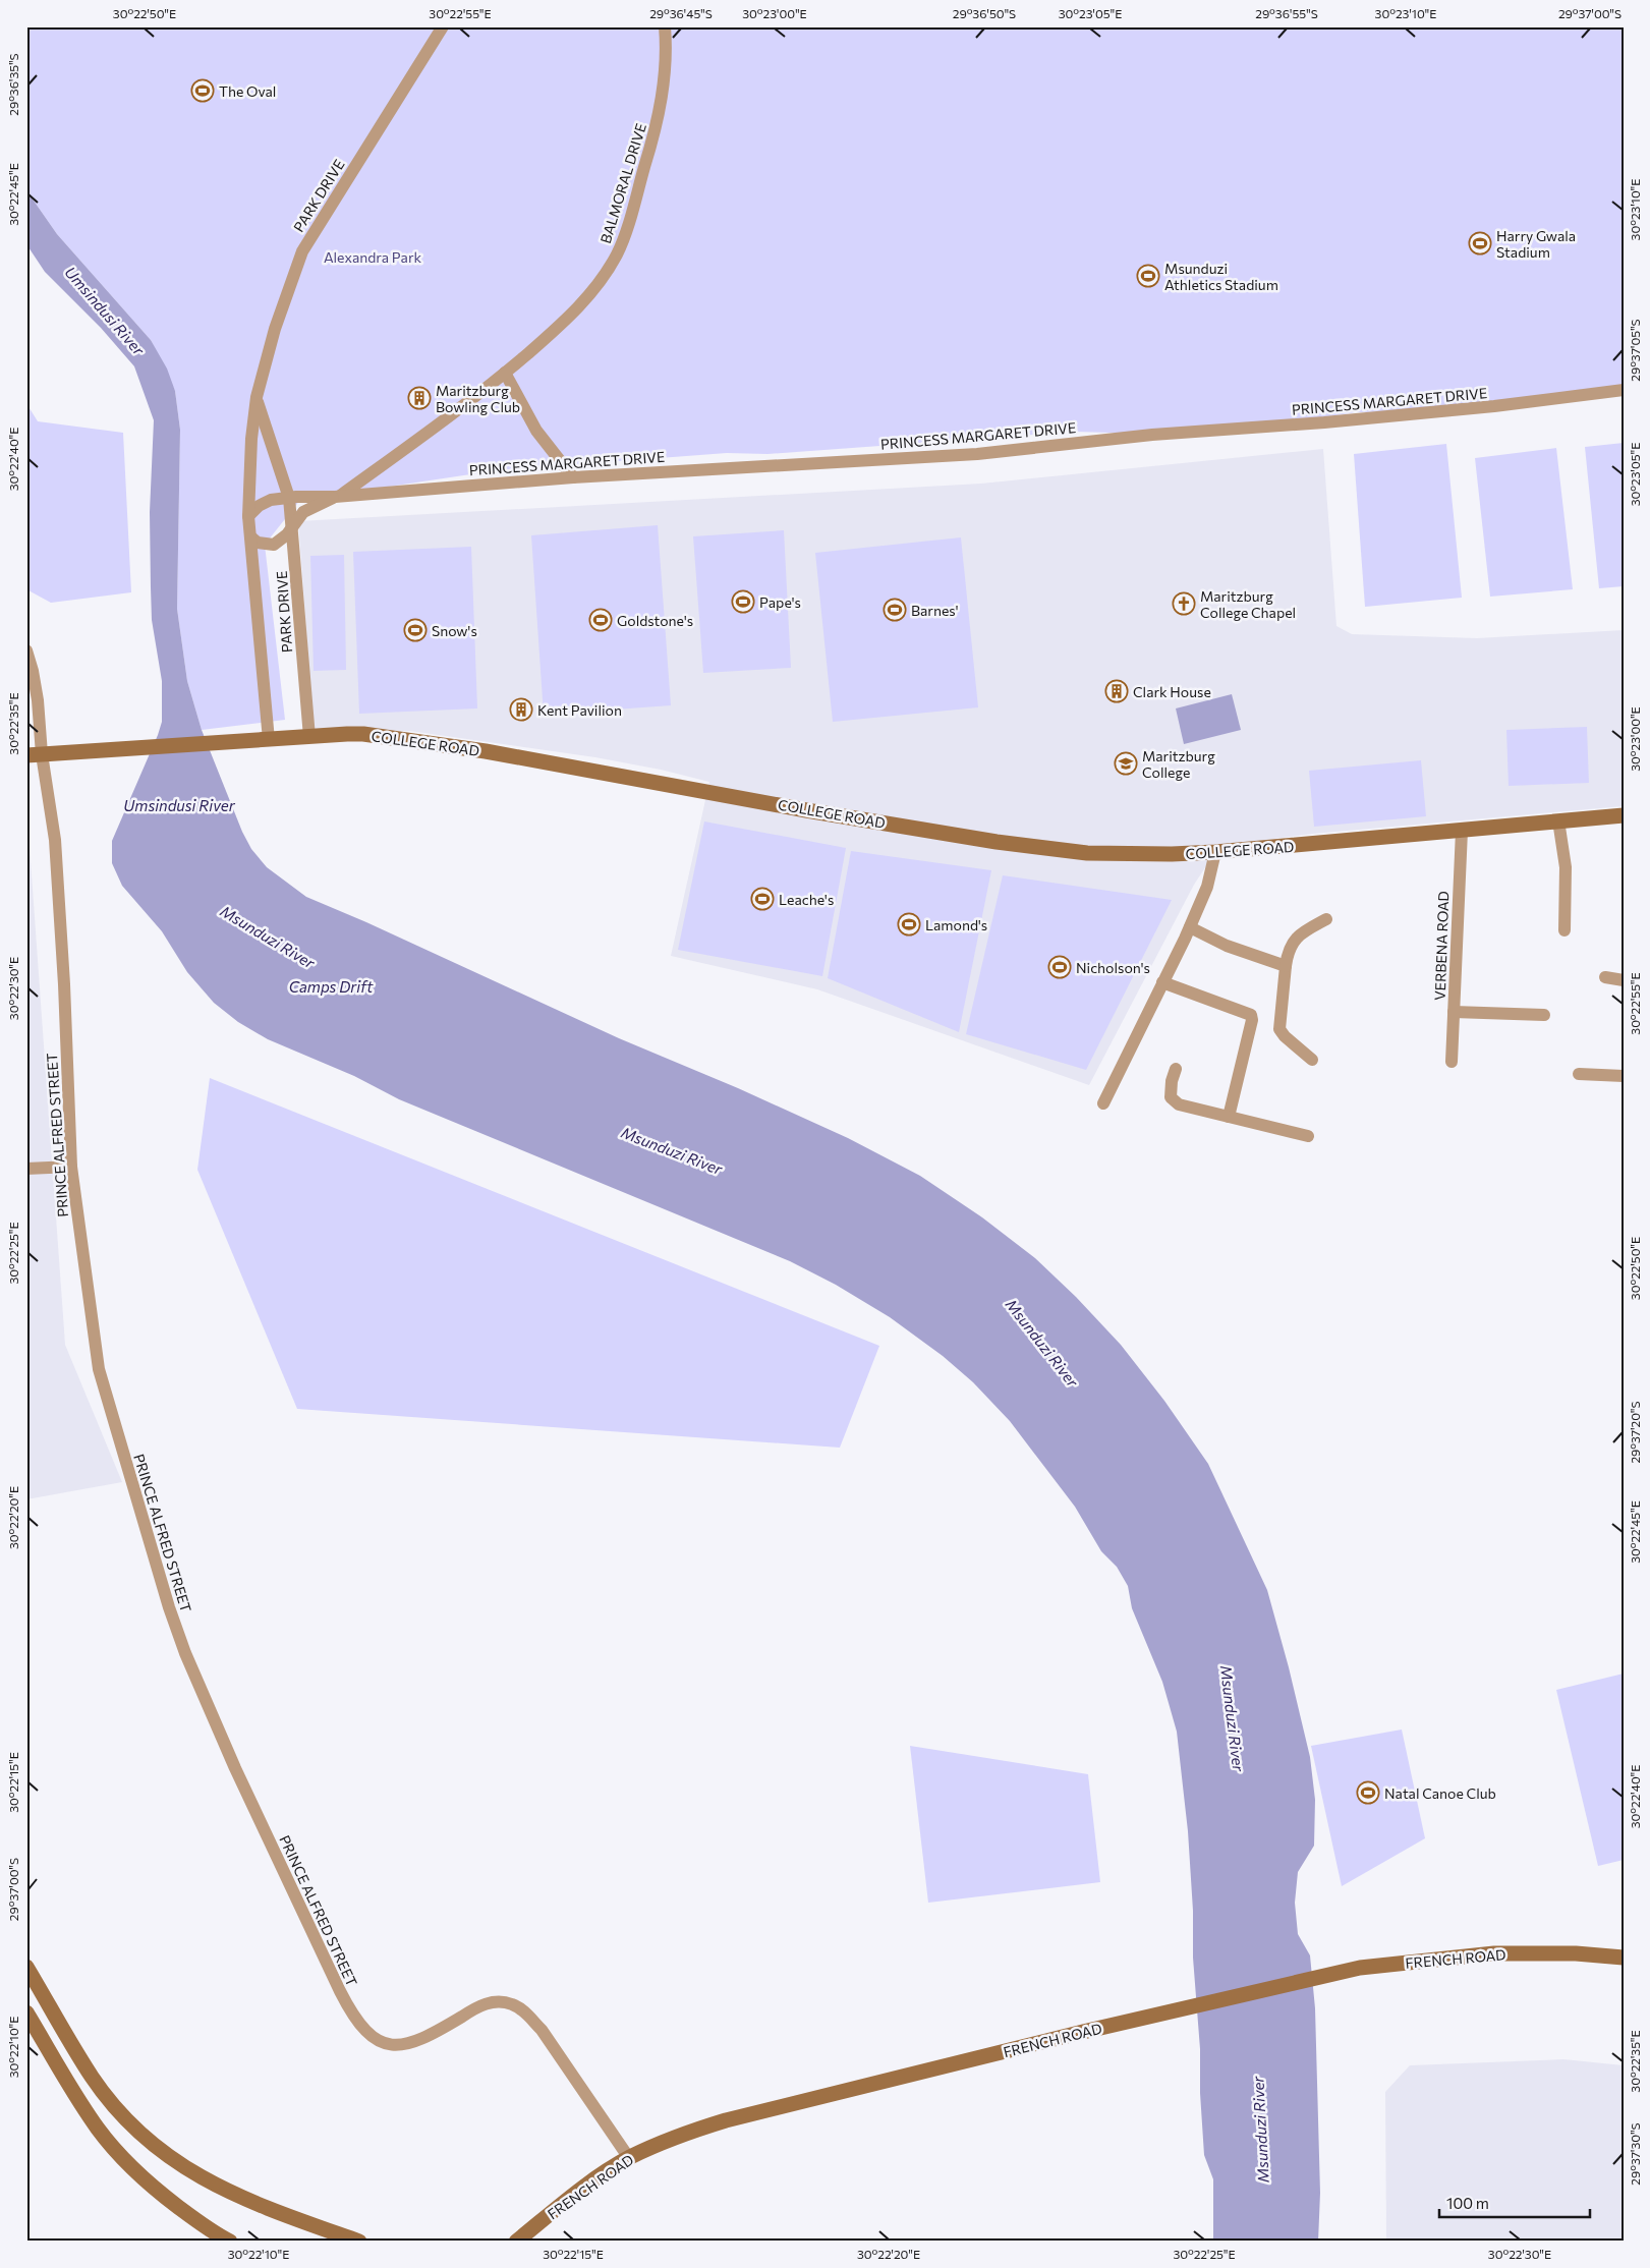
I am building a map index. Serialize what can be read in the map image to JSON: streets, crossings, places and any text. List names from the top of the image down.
{
  "streets": {
    "street": [
      "BALMORAL DRIVE",
      "PARK DRIVE",
      "PRINCESS MARGARET DRIVE",
      "COLLEGE ROAD",
      "VERBENA ROAD",
      "PRINCE ALFRED STREET",
      "FRENCH ROAD"
    ]
  },
  "crossings": [
    ["BALMORAL DRIVE", "PRINCESS MARGARET DRIVE"],
    ["PARK DRIVE", "PRINCESS MARGARET DRIVE"],
    ["PARK DRIVE", "COLLEGE ROAD"],
    ["COLLEGE ROAD", "VERBENA ROAD"],
    ["COLLEGE ROAD", "PRINCE ALFRED STREET"],
    ["PRINCE ALFRED STREET", "FRENCH ROAD"]
  ],
  "water": ["Umsindusi River", "Msunduzi River", "Camps Drift"],
  "parks": ["Alexandra Park"],
  "places": {
    "sports": [
      "The Oval",
      "Harry Gwala Stadium",
      "Msunduzi Athletics Stadium",
      "Pape's",
      "Barnes'",
      "Goldstone's",
      "Snow's",
      "Leache's",
      "Lamond's",
      "Nicholson's",
      "Natal Canoe Club"
    ],
    "building": ["Maritzburg Bowling Club", "Clark House", "Kent Pavilion"],
    "church": ["Maritzburg College Chapel"],
    "school or university": ["Maritzburg College"]
  },
  "scale_bar": "100 m",
  "coordinates": [
    "30°22'50\"E",
    "30°22'55\"E",
    "29°36'45\"S",
    "30°23'00\"E",
    "29°36'50\"S",
    "30°23'05\"E",
    "29°36'55\"S",
    "30°23'10\"E",
    "29°37'00\"S",
    "29°36'35\"S",
    "30°22'45\"E",
    "29°37'05\"S",
    "30°22'40\"E",
    "30°22'35\"E",
    "30°22'30\"E",
    "30°22'25\"E",
    "29°37'20\"S",
    "30°22'20\"E",
    "30°22'15\"E",
    "30°22'10\"E",
    "29°37'30\"S"
  ]
}
